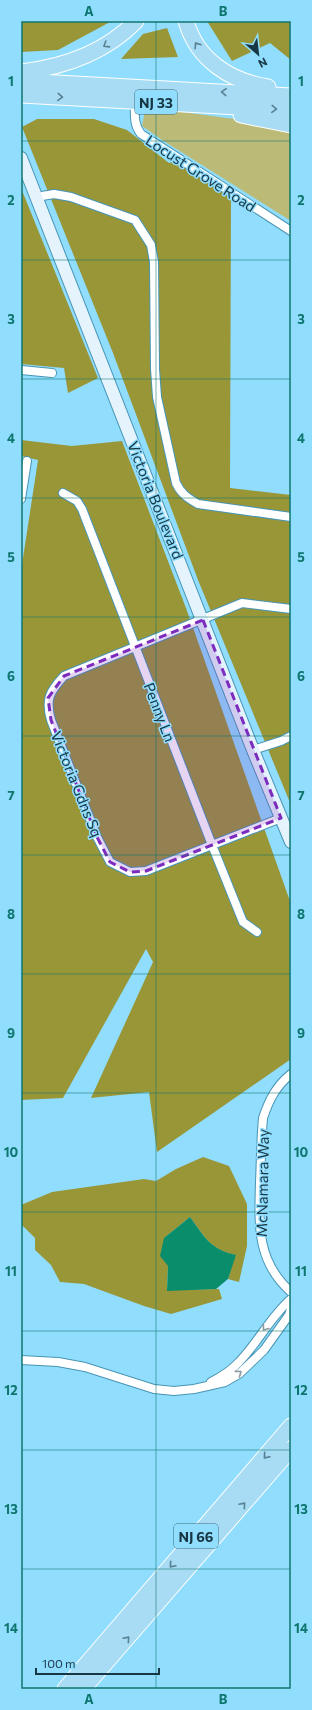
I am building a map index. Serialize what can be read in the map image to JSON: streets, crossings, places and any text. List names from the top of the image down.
{
  "streets": {
    "highway": ["NJ 33", "NJ 66"],
    "street": [
      "Locust Grove Road",
      "Victoria Boulevard",
      "Penny Ln",
      "Victoria Gdns Sq",
      "McNamara Way"
    ]
  },
  "crossings": [
    ["NJ 33", "Locust Grove Road"],
    ["Victoria Boulevard", "Victoria Gdns Sq"],
    ["Penny Ln", "Victoria Gdns Sq"]
  ],
  "scale_bar": "100 m",
  "north": "bottom right",
  "grid": {
    "columns": ["A", "B"],
    "rows": [
      "1",
      "2",
      "3",
      "4",
      "5",
      "6",
      "7",
      "8",
      "9",
      "10",
      "11",
      "12",
      "13",
      "14"
    ]
  }
}
